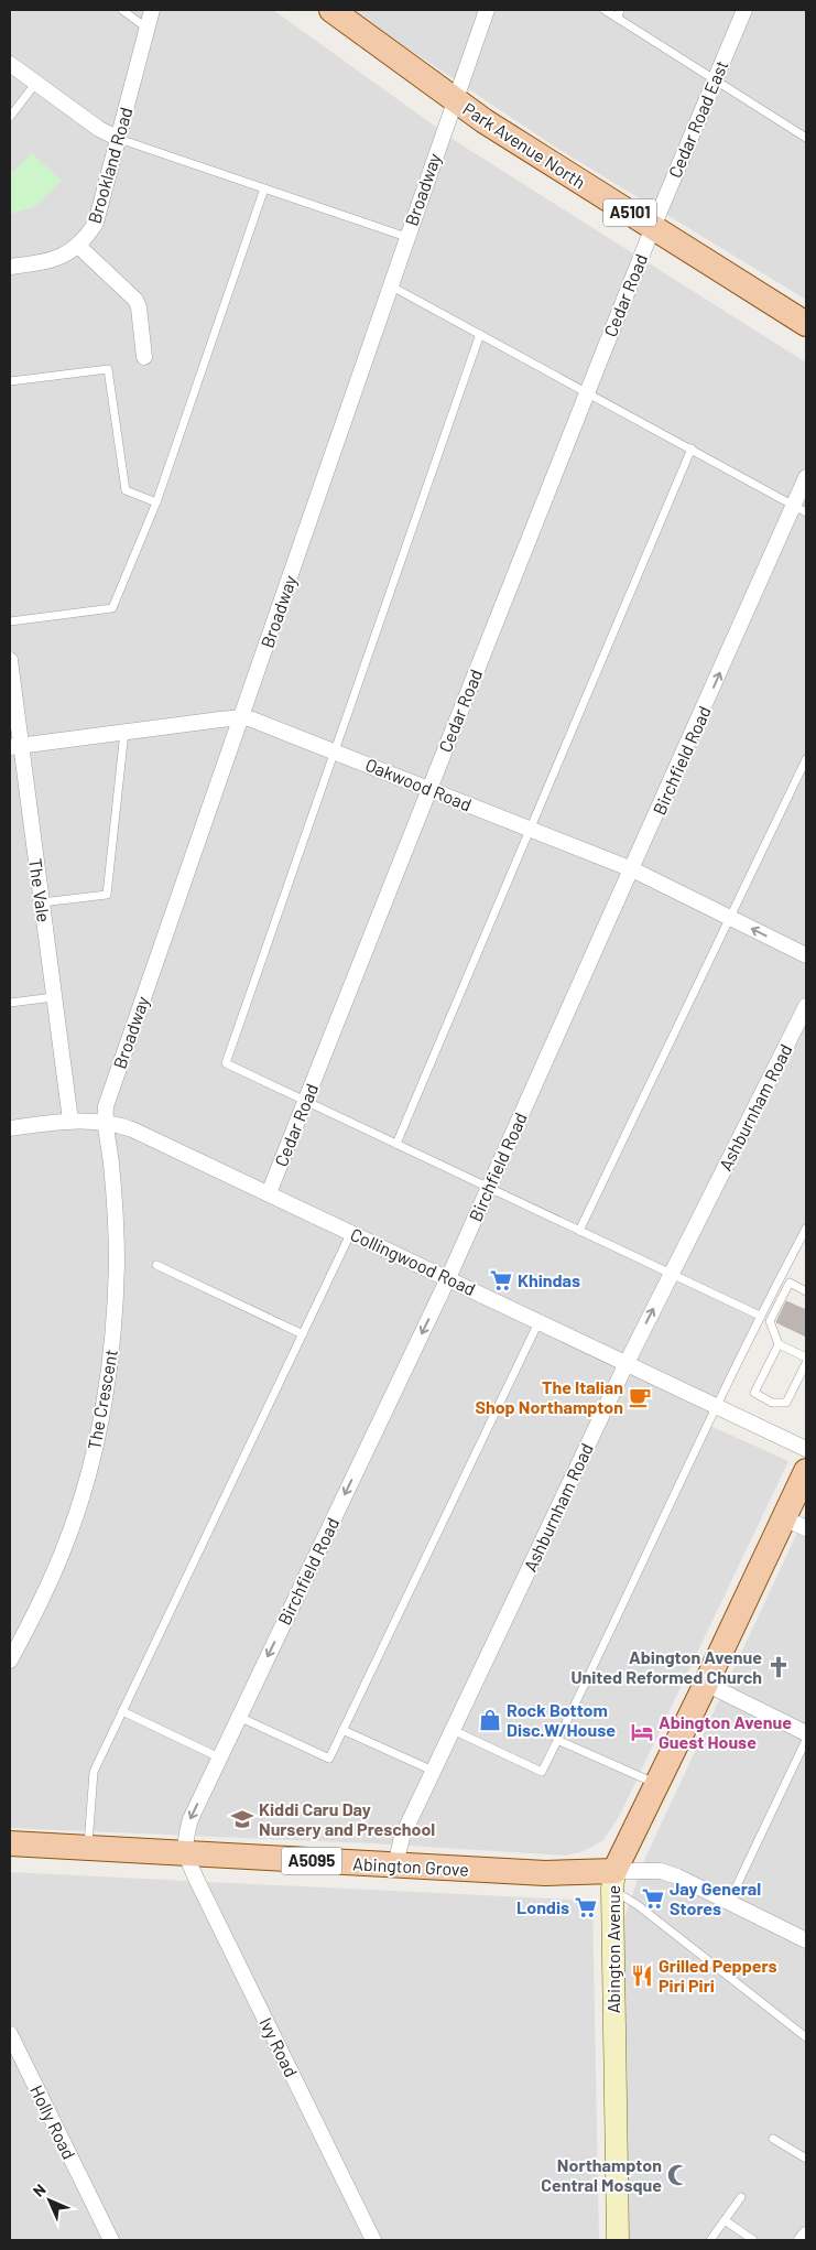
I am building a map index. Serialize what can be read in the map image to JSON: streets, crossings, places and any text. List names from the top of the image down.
{
  "streets": {
    "main road": [
      "Park Avenue North",
      "A5101",
      "A5095",
      "Abington Grove",
      "Abington Avenue"
    ],
    "street": [
      "Cedar Road East",
      "Brookland Road",
      "Broadway",
      "Cedar Road",
      "Birchfield Road",
      "Oakwood Road",
      "The Vale",
      "Ashburnham Road",
      "Collingwood Road",
      "The Crescent",
      "Ivy Road",
      "Holly Road"
    ]
  },
  "crossings": [
    ["Cedar Road East", "Park Avenue North"],
    ["Cedar Road East", "Cedar Road"],
    ["Park Avenue North", "Broadway"],
    ["Park Avenue North", "Cedar Road"],
    ["Broadway", "Oakwood Road"],
    ["Broadway", "Collingwood Road"],
    ["Broadway", "The Crescent"],
    ["Cedar Road", "Oakwood Road"],
    ["Cedar Road", "Collingwood Road"],
    ["Birchfield Road", "Oakwood Road"],
    ["Birchfield Road", "Collingwood Road"],
    ["Birchfield Road", "Abington Grove"],
    ["Birchfield Road", "Ivy Road"],
    ["Oakwood Road", "The Vale"],
    ["The Vale", "Collingwood Road"],
    ["Ashburnham Road", "Collingwood Road"],
    ["Ashburnham Road", "Abington Grove"],
    ["Collingwood Road", "The Crescent"],
    ["Abington Grove", "Abington Avenue"],
    ["Abington Grove", "Ivy Road"]
  ],
  "places": {
    "supermarket": ["Khindas", "Jay General Stores", "Londis"],
    "cafe": ["The Italian Shop Northampton"],
    "church": ["Abington Avenue United Reformed Church"],
    "shop": ["Rock Bottom Disc.W/House"],
    "hotel": ["Abington Avenue Guest House"],
    "school or university": ["Kiddi Caru Day Nursery and Preschool"],
    "restaurant": ["Grilled Peppers Piri Piri"],
    "mosque": ["Northampton Central Mosque"]
  },
  "north": "top left"
}
